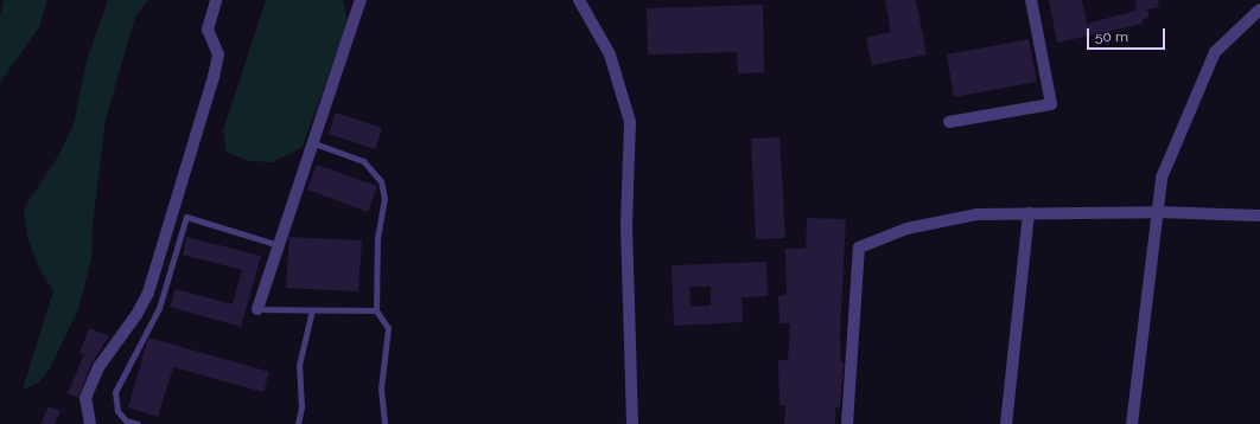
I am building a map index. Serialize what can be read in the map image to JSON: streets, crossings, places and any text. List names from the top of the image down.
{
  "scale_bar": "50 m"
}
